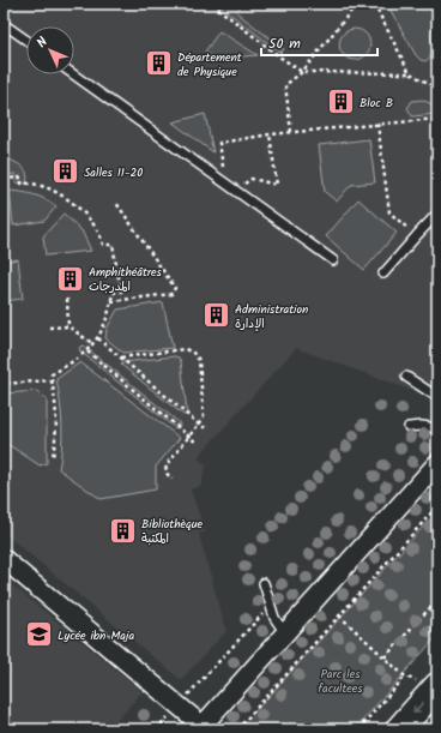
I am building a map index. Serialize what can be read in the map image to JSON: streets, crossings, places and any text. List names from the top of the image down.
{
  "parks": ["Parc les facultees"],
  "places": {
    "building": [
      "Département de Physique",
      "Bloc B",
      "Salles 11-20",
      "Amphithéâtres المدرجات",
      "Administration الإدارة",
      "Bibliothèque المكتبة"
    ],
    "school or university": ["Lycée ibn Maja"]
  },
  "scale_bar": "50 m",
  "north": "top left"
}
